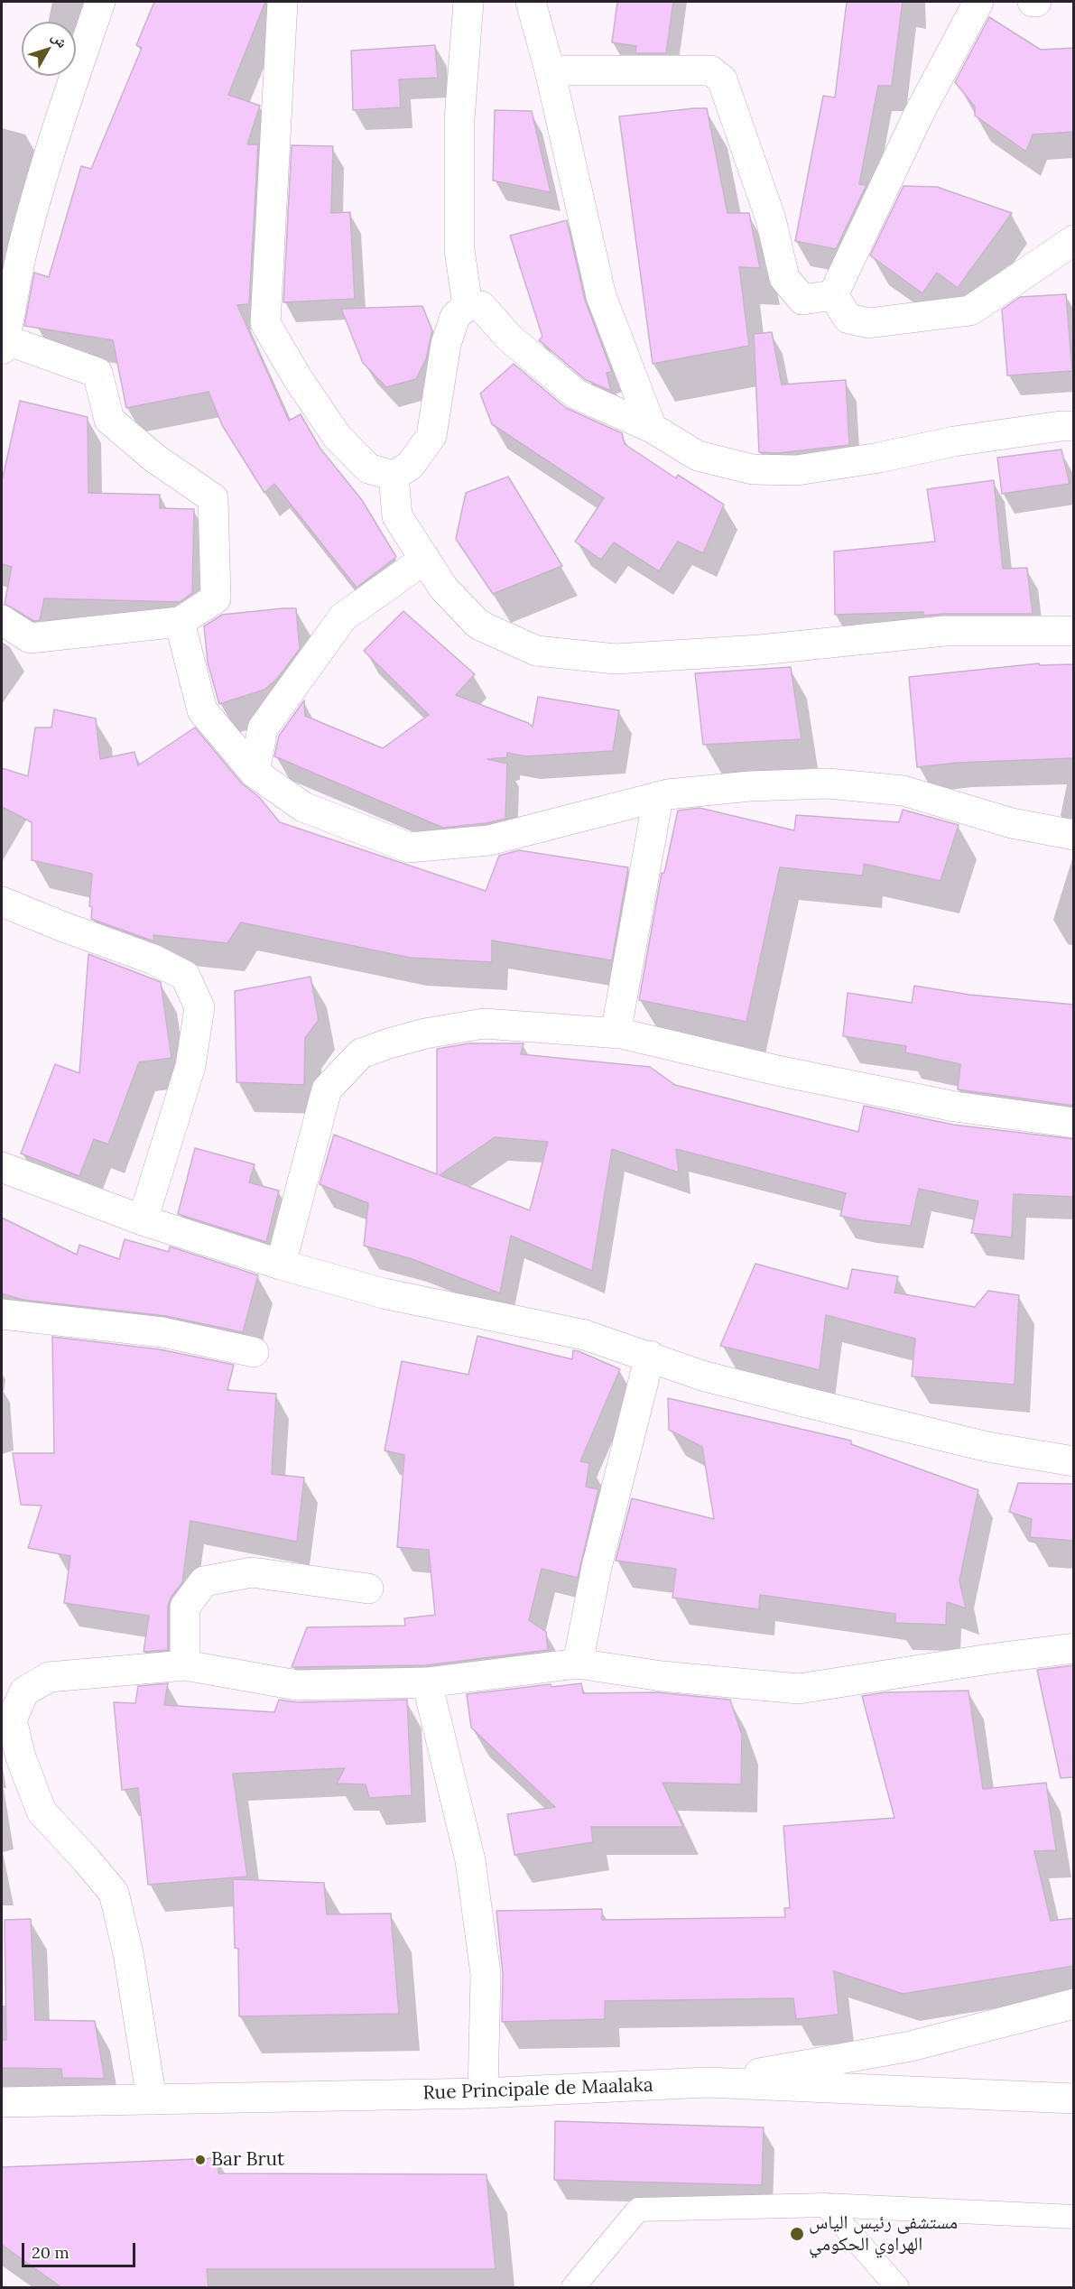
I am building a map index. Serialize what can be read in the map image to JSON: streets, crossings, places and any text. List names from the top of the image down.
{
  "streets": {
    "street": ["Rue Principale de Maalaka"]
  },
  "places": ["Bar Brut", "مستشفى رئيس الياس الهراوي الحكومي"],
  "scale_bar": "20 m",
  "north": "top right"
}
